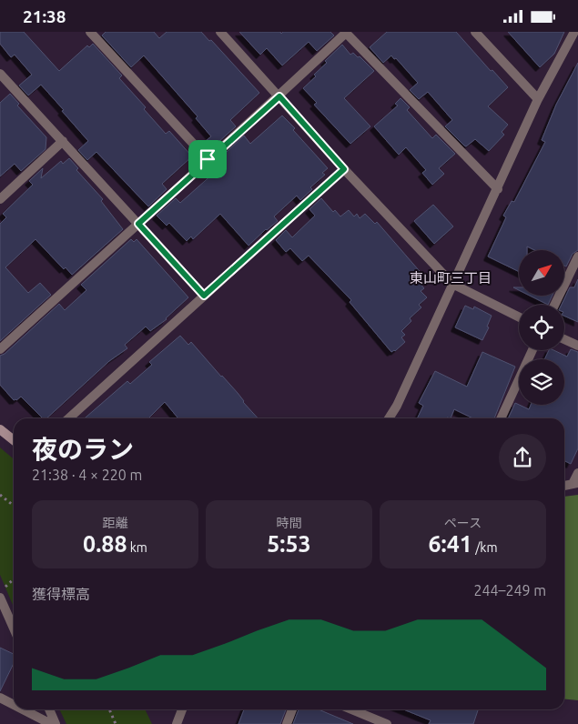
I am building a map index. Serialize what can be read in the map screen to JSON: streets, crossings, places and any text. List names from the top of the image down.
{
  "districts": ["東山町三丁目"],
  "north": "top right",
  "page": {
    "status": "21:38",
    "heading": ["夜のラン", "21:38 · 4 × 220 m"],
    "stats": [
      ["距離", "0.88 km"],
      ["時間", "5:53"],
      ["ペース", "6:41 /km"]
    ],
    "chart": ["獲得標高", "244–249 m"]
  }
}
